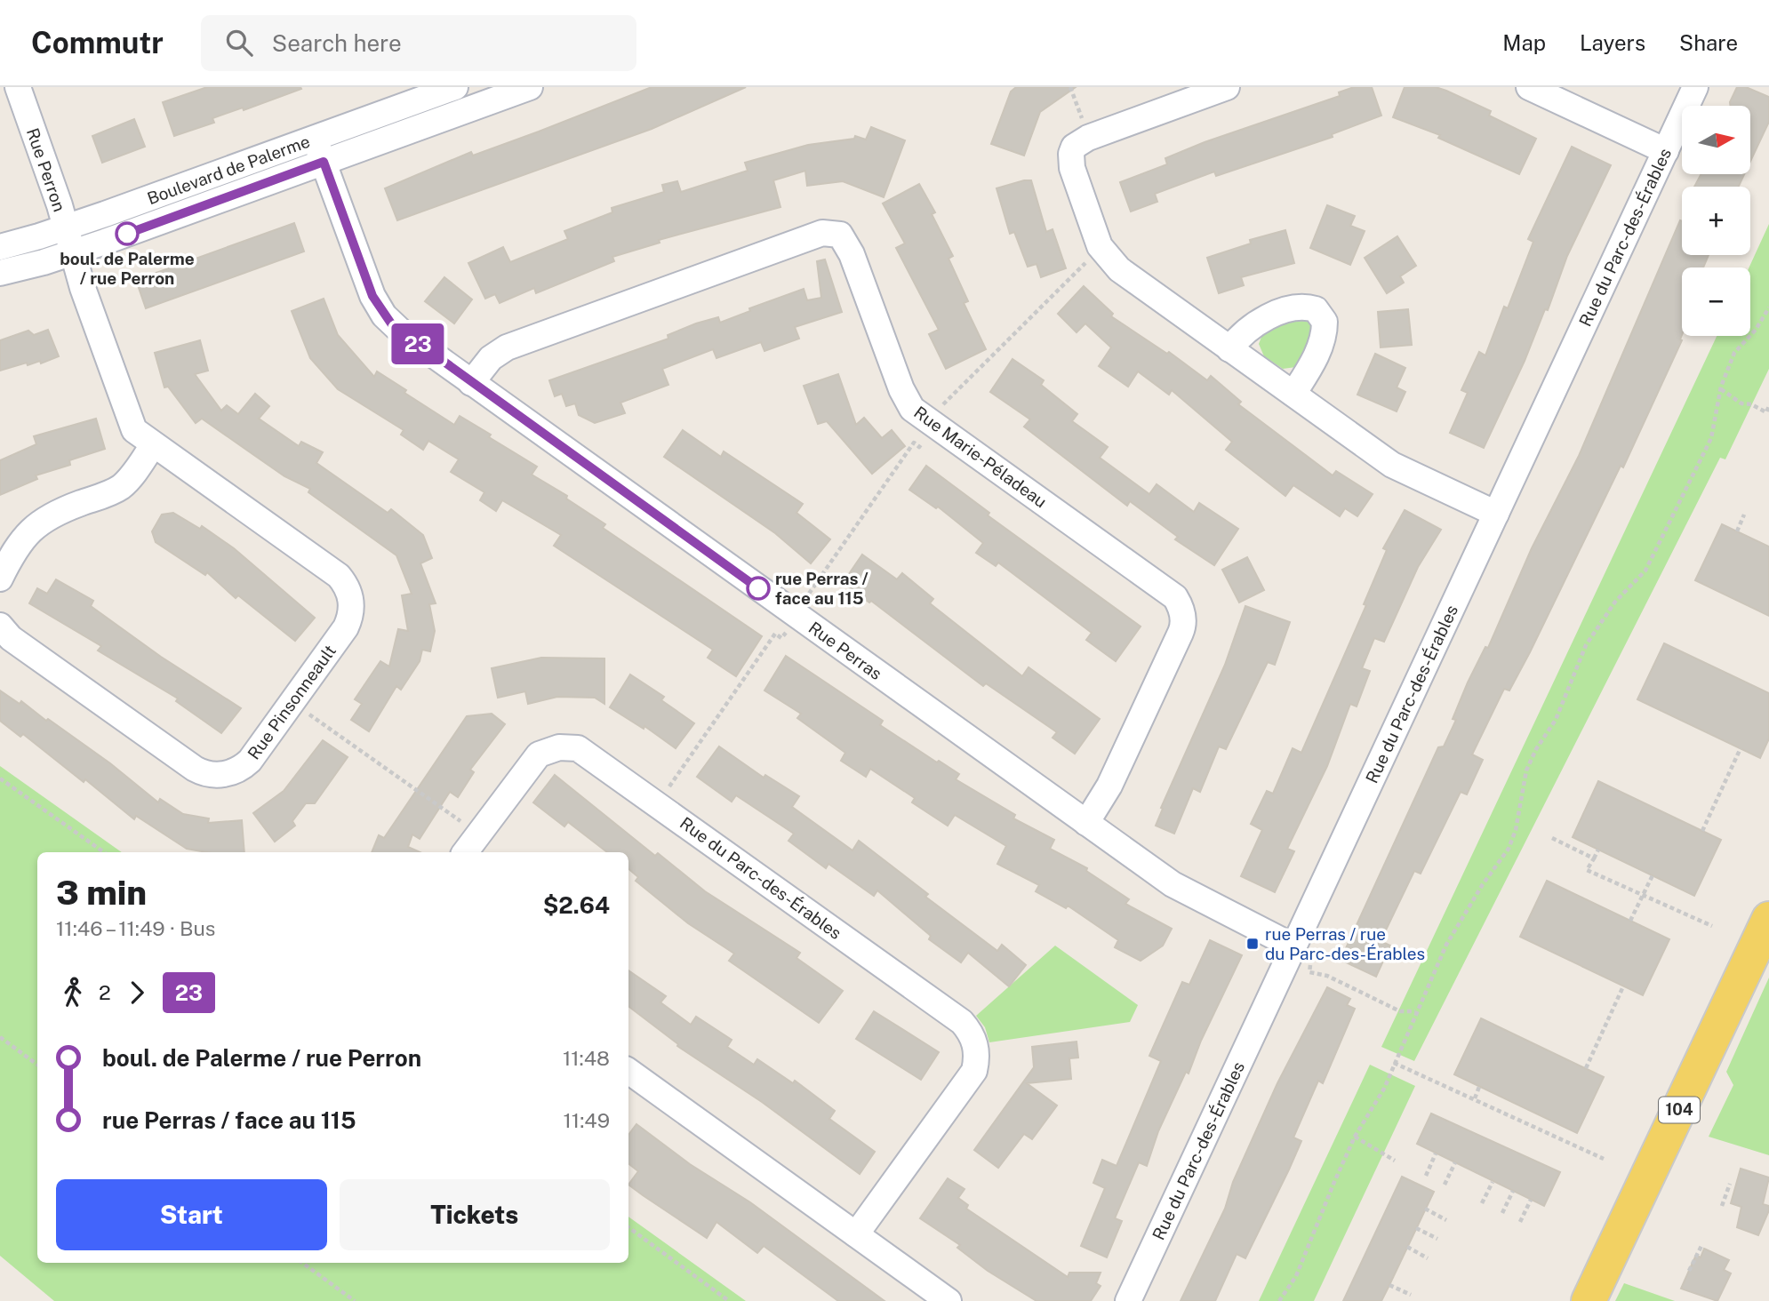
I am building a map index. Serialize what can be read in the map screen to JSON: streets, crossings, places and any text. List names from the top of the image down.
{
  "streets": {
    "main road": ["104"],
    "street": [
      "Rue Perron",
      "Boulevard de Palerme",
      "Rue du Parc-des-Érables",
      "Rue Marie-Péladeau",
      "Rue Perras",
      "Rue Pinsonneault"
    ]
  },
  "crossings": [
    ["Rue Perron", "Boulevard de Palerme"],
    ["Rue Perron", "Rue Pinsonneault"],
    ["Boulevard de Palerme", "Rue Perras"],
    ["Boulevard de Palerme", "Rue Pinsonneault"],
    ["Rue du Parc-des-Érables", "Rue Perras"],
    ["Rue Marie-Péladeau", "Rue Perras"]
  ],
  "places": {
    "other": ["boul. de Palerme / rue Perron", "rue Perras / face au 115"],
    "transit": ["rue Perras / rue du Parc-des-Érables"]
  },
  "lines": ["bus line 23"],
  "north": "right",
  "page": {
    "header": "Commutr",
    "search": "Search here",
    "nav": ["Map", "Layers", "Share"],
    "on_map": "23",
    "map_buttons": ["+", "−"],
    "heading": ["3 min", "11:46 – 11:49 · Bus", "$2.64"],
    "legs": ["2", "23"],
    "list": [
      {
        "name": "boul. de Palerme / rue Perron",
        "value": "11:48"
      },
      {
        "name": "rue Perras / face au 115",
        "value": "11:49"
      }
    ],
    "buttons": ["Start", "Tickets"]
  }
}
